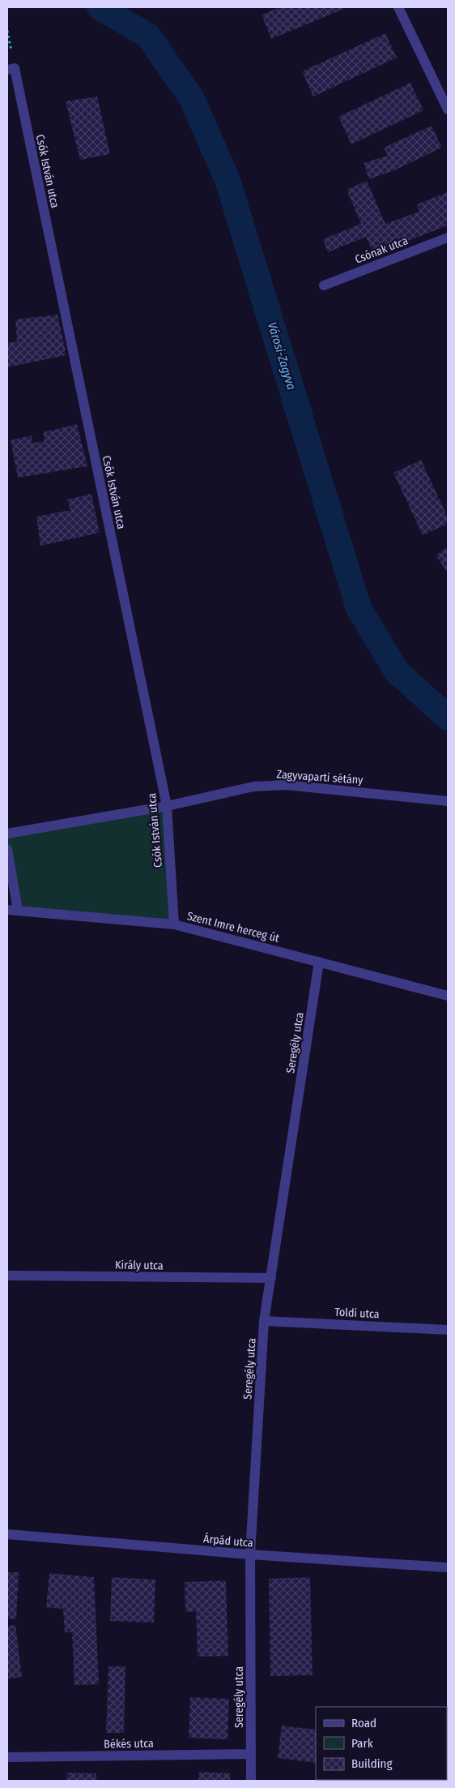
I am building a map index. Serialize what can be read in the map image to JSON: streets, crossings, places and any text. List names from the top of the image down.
{
  "streets": {
    "street": [
      "Csók István utca",
      "Csónak utca",
      "Zagyvaparti sétány",
      "Szent Imre herceg út",
      "Seregély utca",
      "Király utca",
      "Toldi utca",
      "Árpád utca",
      "Békés utca"
    ]
  },
  "crossings": [
    ["Csók István utca", "Zagyvaparti sétány"],
    ["Csók István utca", "Szent Imre herceg út"],
    ["Szent Imre herceg út", "Seregély utca"],
    ["Seregély utca", "Király utca"],
    ["Seregély utca", "Toldi utca"],
    ["Seregély utca", "Árpád utca"],
    ["Seregély utca", "Békés utca"]
  ],
  "water": ["Városi-Zagyva"],
  "legend": ["Road", "Park", "Building"]
}
